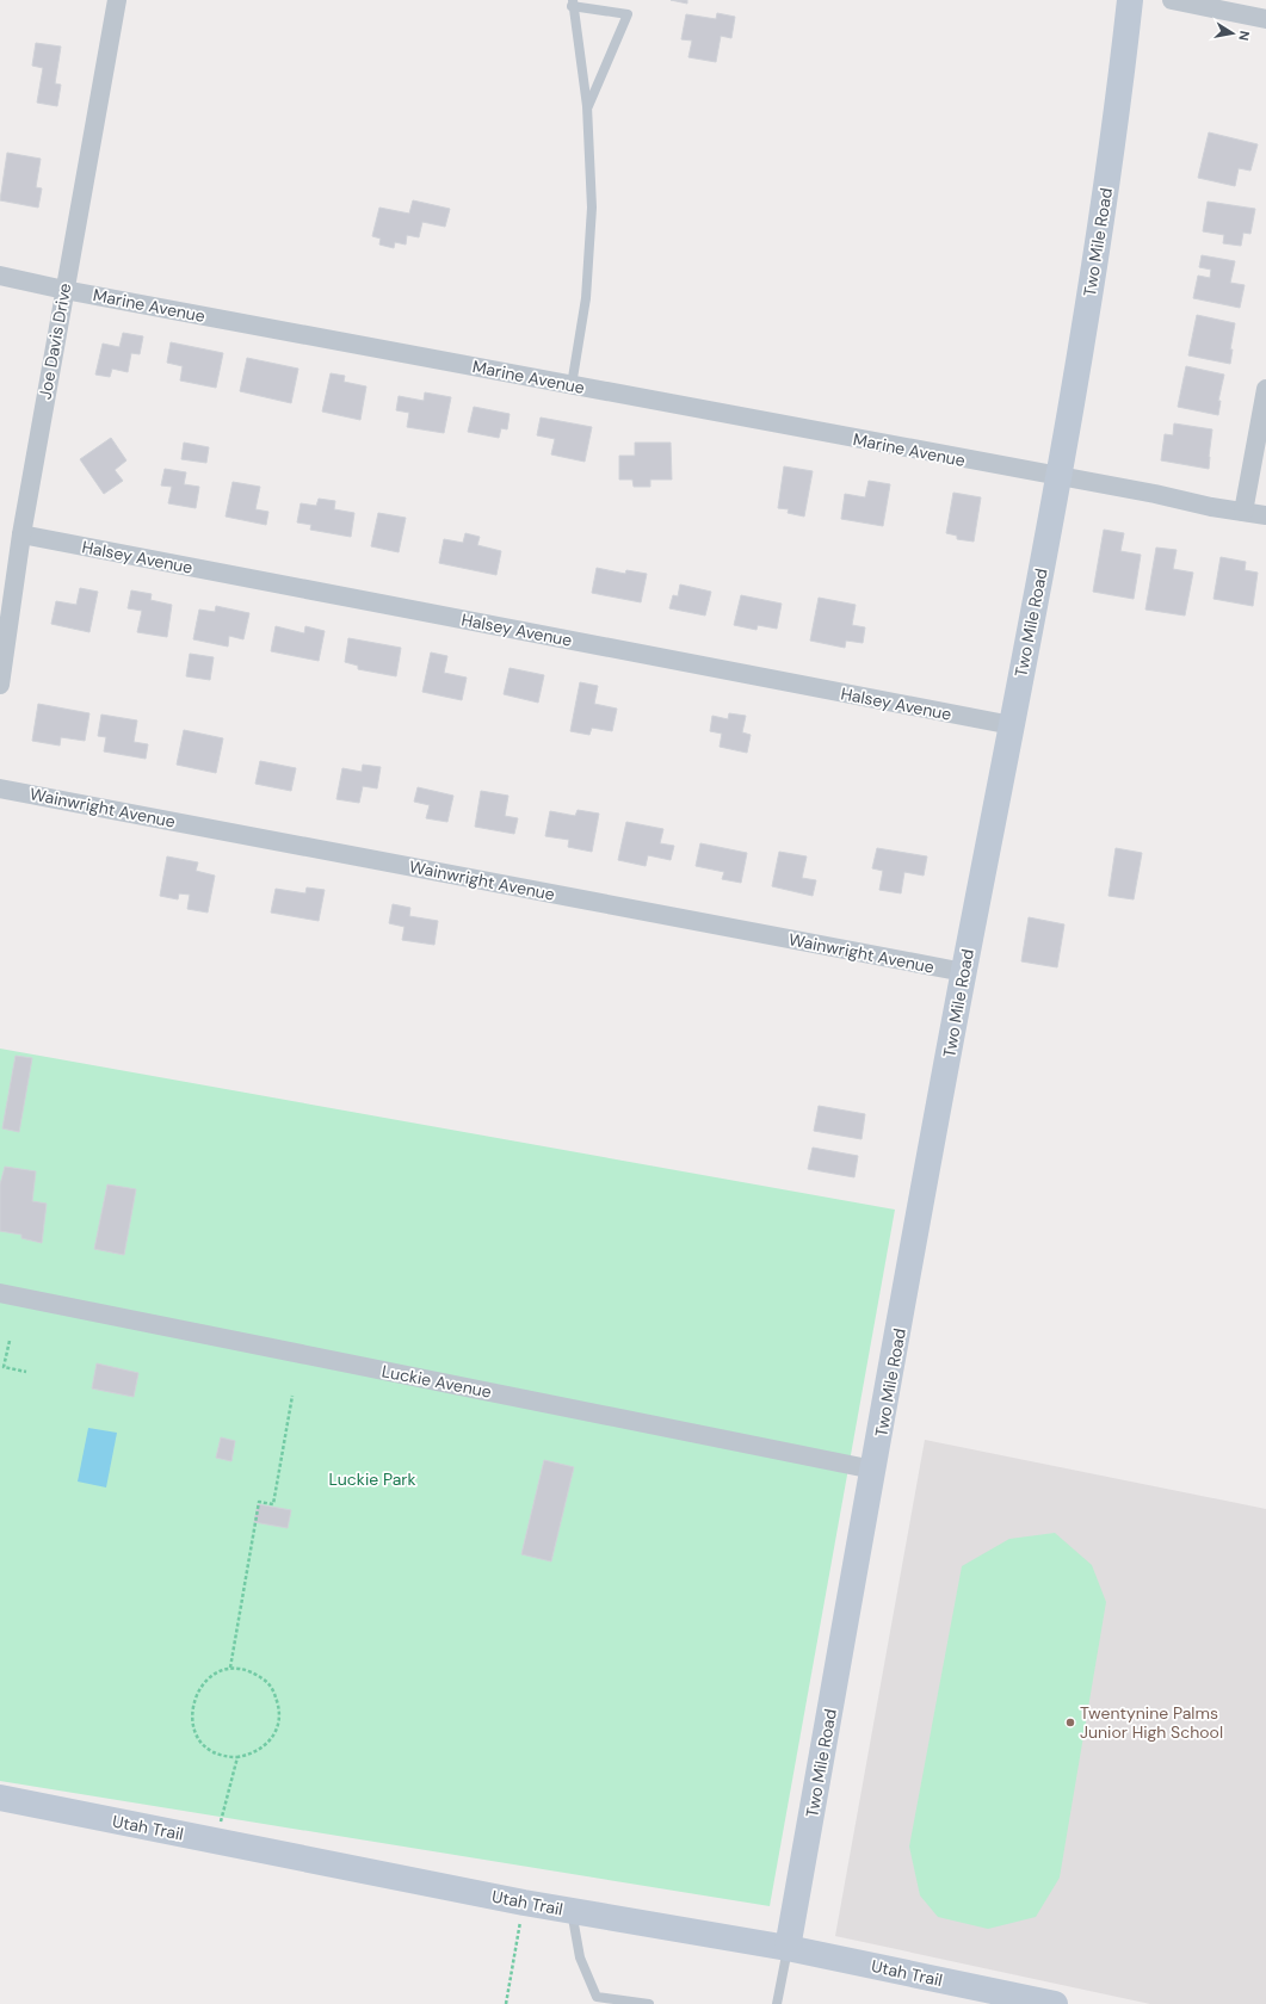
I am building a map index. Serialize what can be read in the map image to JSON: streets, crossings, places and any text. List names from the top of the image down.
{
  "streets": {
    "street": [
      "Two Mile Road",
      "Marine Avenue",
      "Joe Davis Drive",
      "Halsey Avenue",
      "Wainwright Avenue",
      "Luckie Avenue",
      "Utah Trail"
    ]
  },
  "crossings": [
    ["Two Mile Road", "Marine Avenue"],
    ["Two Mile Road", "Halsey Avenue"],
    ["Two Mile Road", "Wainwright Avenue"],
    ["Two Mile Road", "Luckie Avenue"],
    ["Two Mile Road", "Utah Trail"],
    ["Marine Avenue", "Joe Davis Drive"],
    ["Joe Davis Drive", "Halsey Avenue"]
  ],
  "parks": ["Luckie Park"],
  "places": ["Twentynine Palms Junior High School"],
  "north": "right"
}
